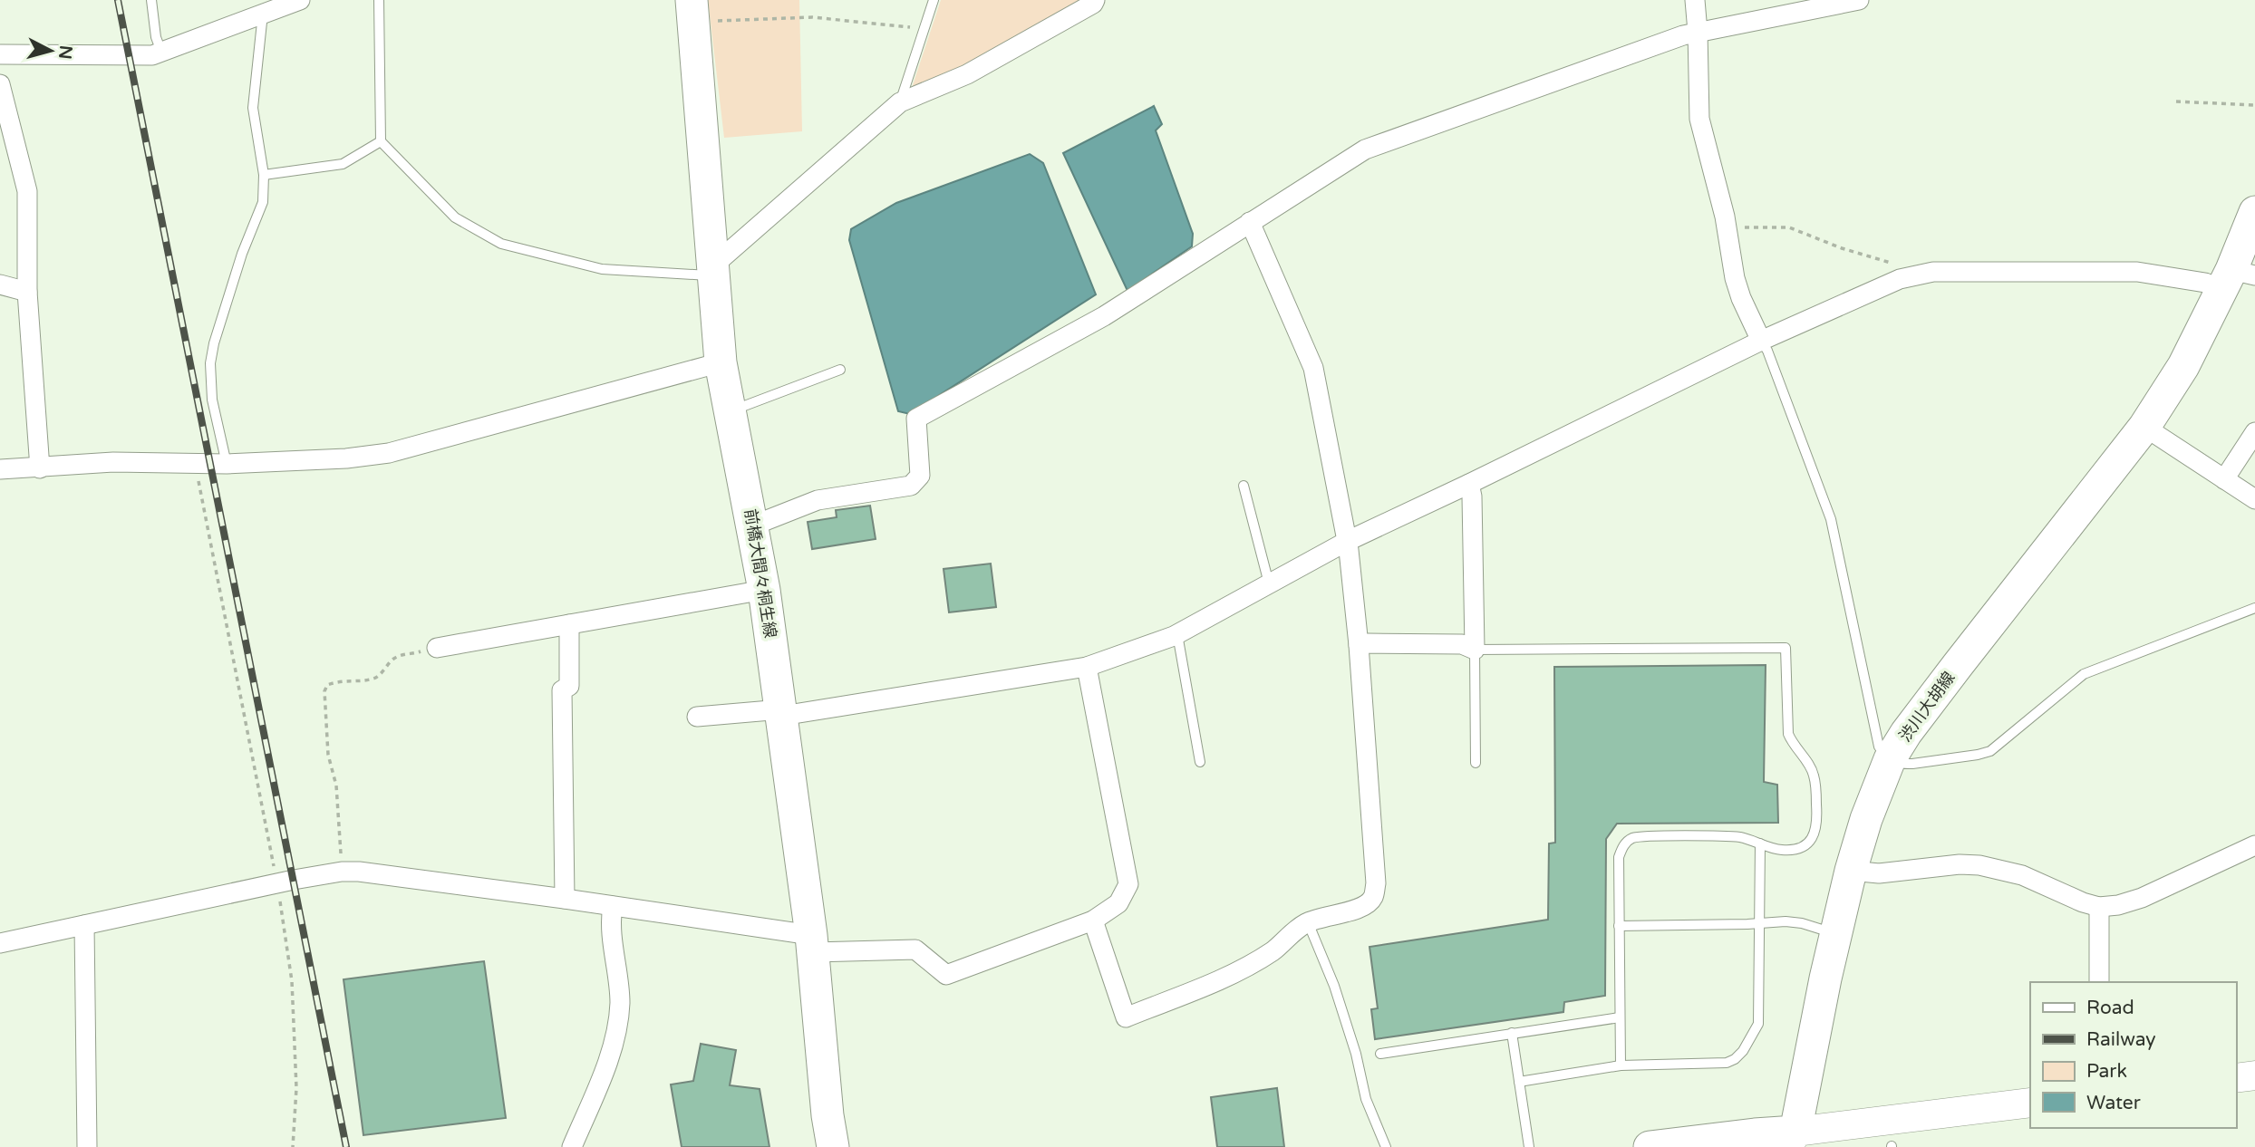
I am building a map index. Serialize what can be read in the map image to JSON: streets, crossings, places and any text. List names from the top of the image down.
{
  "streets": {
    "main road": ["前橋大間々桐生線", "渋川大胡線"]
  },
  "legend": [
    "Road",
    "Railway",
    "Park",
    "Water"
  ],
  "north": "right"
}
